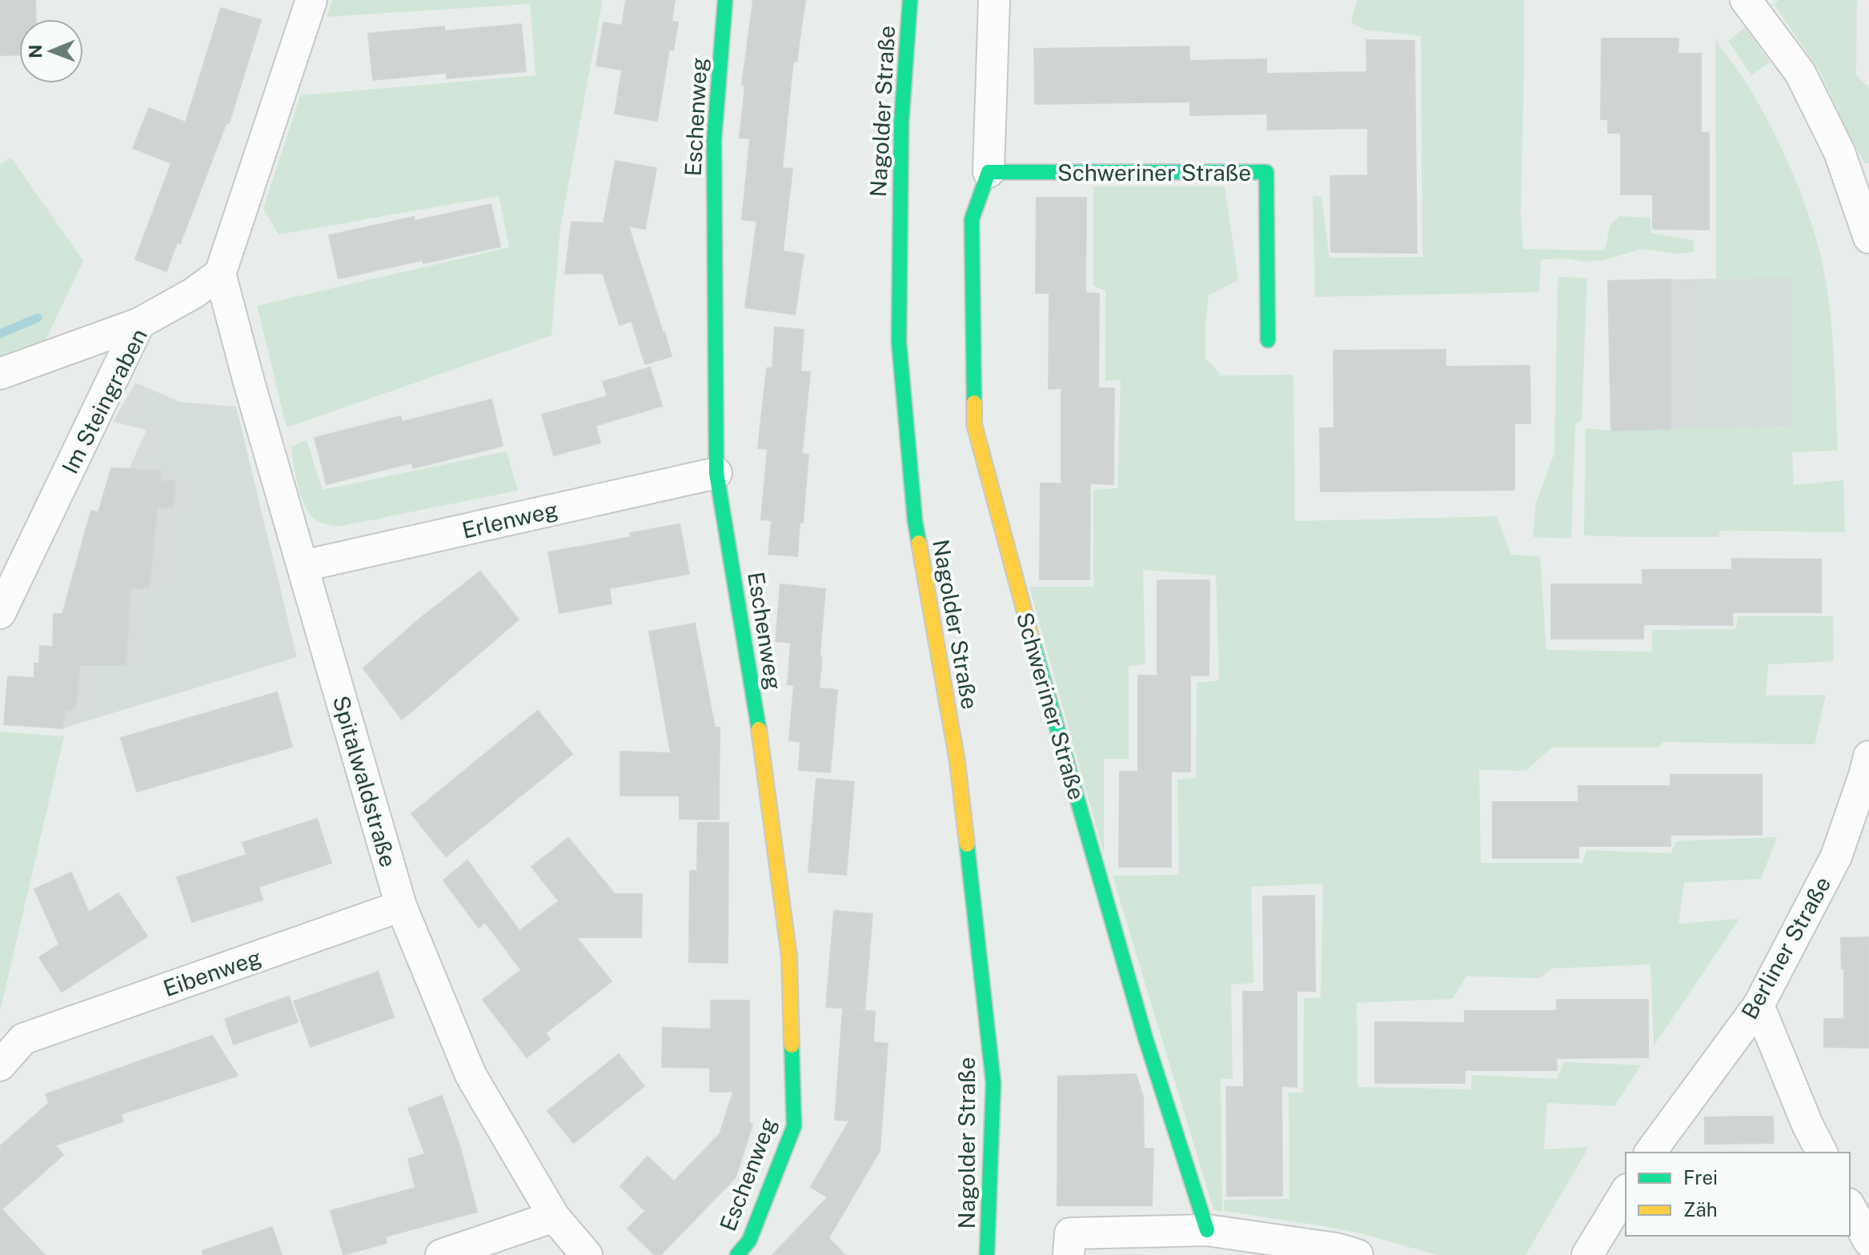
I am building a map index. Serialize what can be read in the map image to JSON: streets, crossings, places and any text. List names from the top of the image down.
{
  "streets": {
    "street": [
      "Nagolder Straße",
      "Eschenweg",
      "Schweriner Straße",
      "Im Steingraben",
      "Erlenweg",
      "Spitalwaldstraße",
      "Berliner Straße",
      "Eibenweg"
    ]
  },
  "crossings": [
    ["Eschenweg", "Erlenweg"],
    ["Im Steingraben", "Spitalwaldstraße"],
    ["Erlenweg", "Spitalwaldstraße"],
    ["Spitalwaldstraße", "Eibenweg"]
  ],
  "legend": ["Frei", "Zäh"],
  "north": "left"
}
